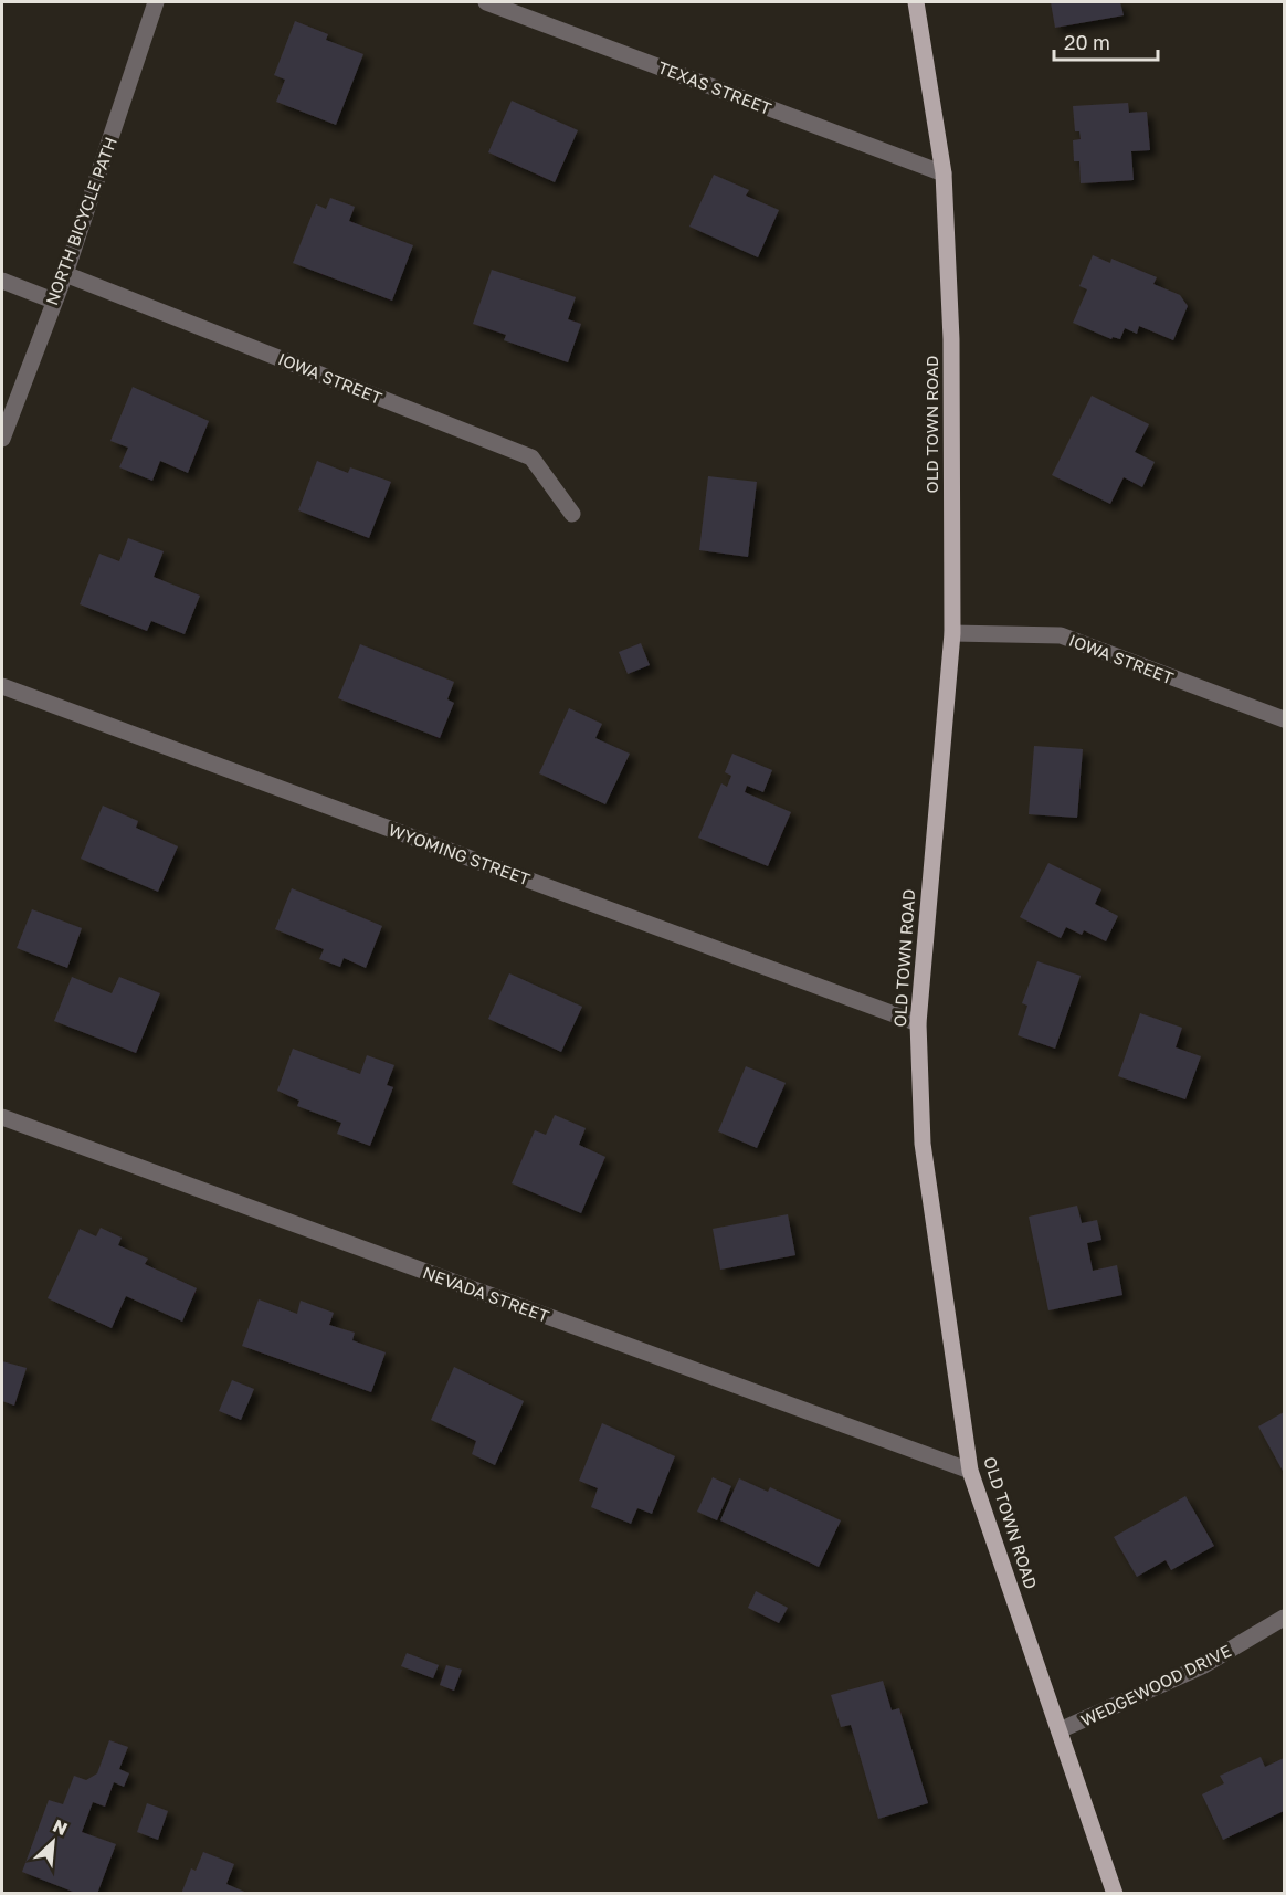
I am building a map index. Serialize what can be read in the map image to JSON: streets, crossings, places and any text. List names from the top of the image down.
{
  "streets": {
    "main road": ["OLD TOWN ROAD"],
    "street": [
      "TEXAS STREET",
      "NORTH BICYCLE PATH",
      "IOWA STREET",
      "WYOMING STREET",
      "NEVADA STREET",
      "WEDGEWOOD DRIVE"
    ]
  },
  "crossings": [
    ["TEXAS STREET", "OLD TOWN ROAD"],
    ["NORTH BICYCLE PATH", "IOWA STREET"],
    ["IOWA STREET", "OLD TOWN ROAD"],
    ["OLD TOWN ROAD", "WYOMING STREET"],
    ["OLD TOWN ROAD", "NEVADA STREET"],
    ["OLD TOWN ROAD", "WEDGEWOOD DRIVE"]
  ],
  "scale_bar": "20 m",
  "north": "top right"
}
